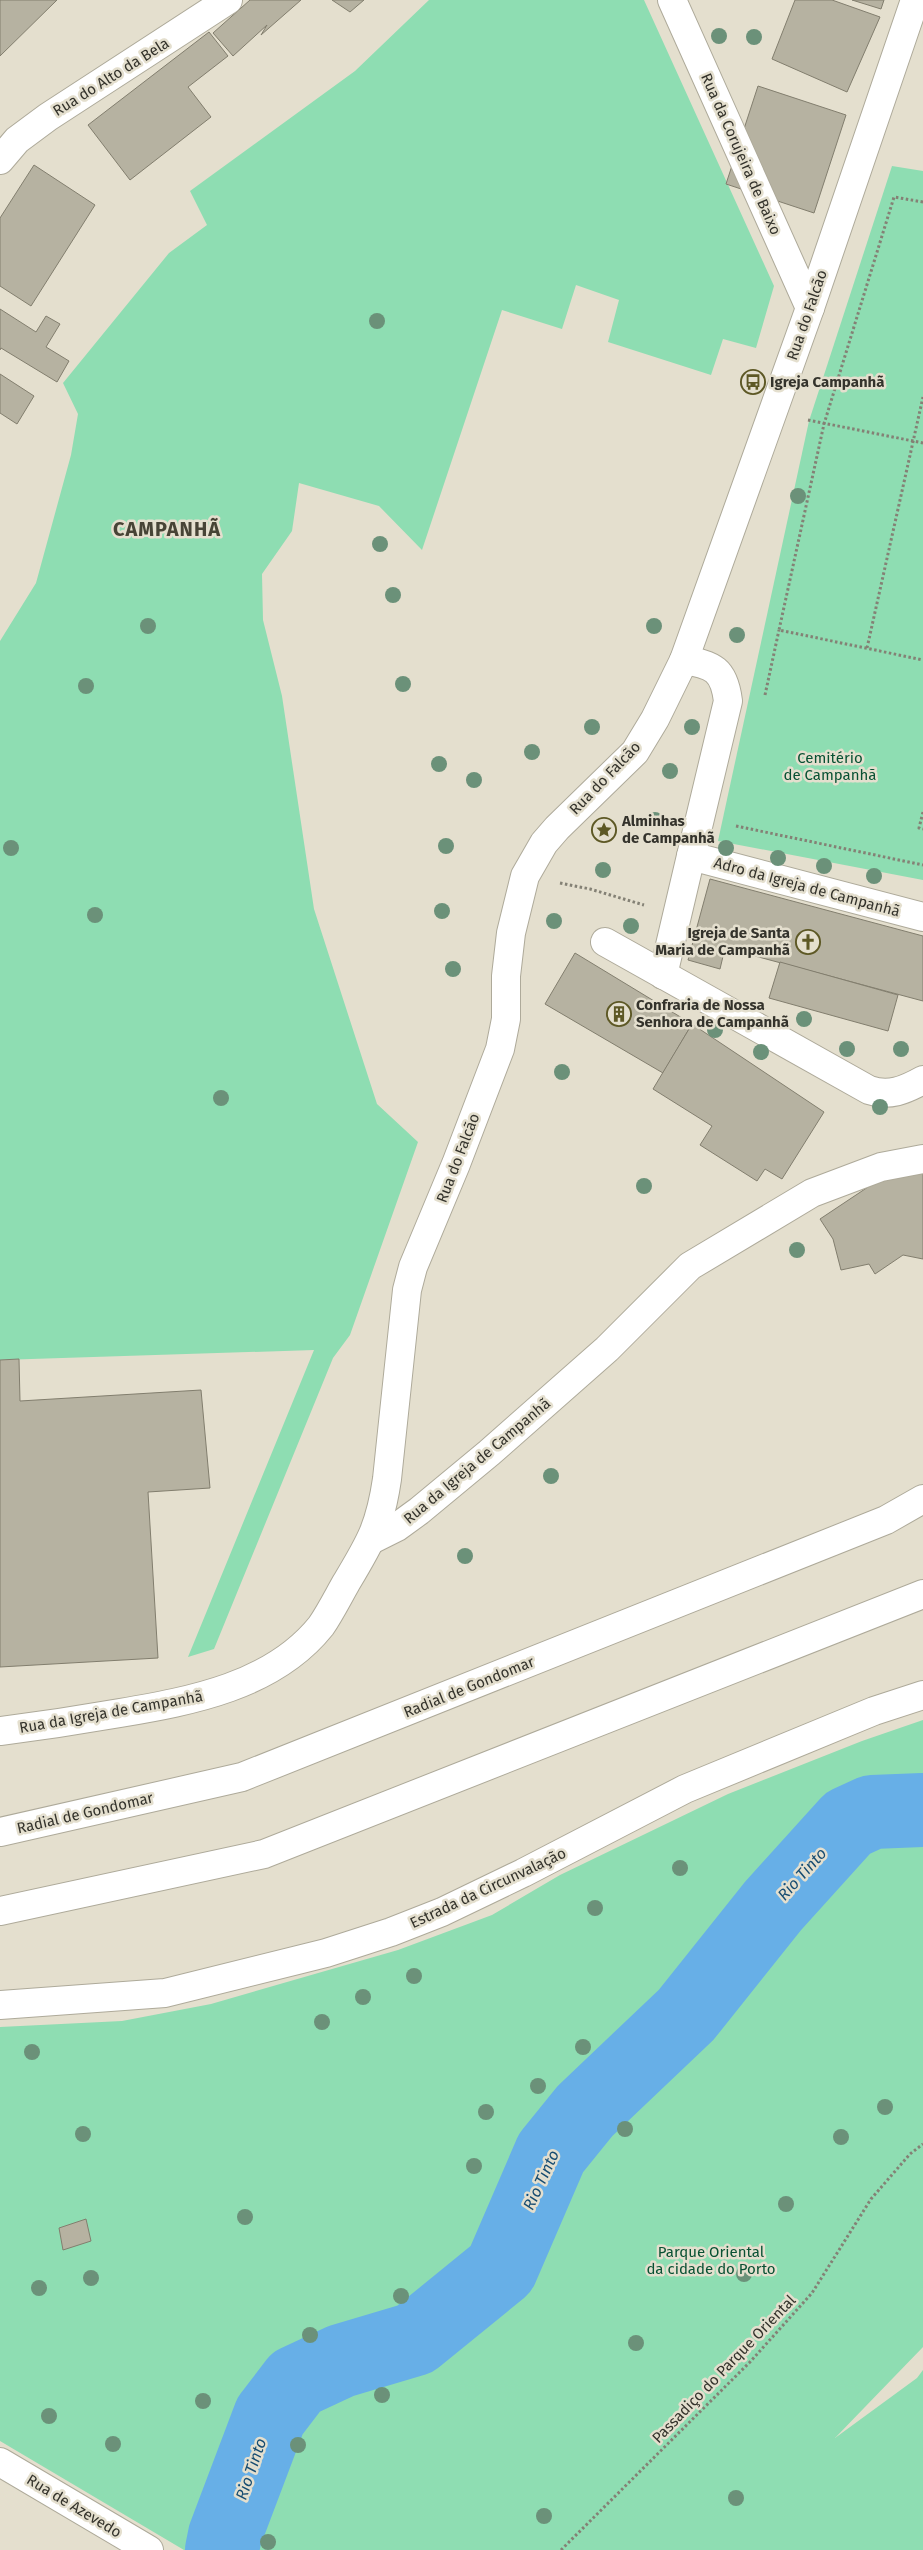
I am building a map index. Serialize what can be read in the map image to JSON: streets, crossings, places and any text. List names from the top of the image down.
{
  "streets": {
    "main road": [
      "Rua do Alto da Bela",
      "Rua da Corujeira de Baixo",
      "Rua do Falcão",
      "Adro da Igreja de Campanhã",
      "Rua da Igreja de Campanhã",
      "Radial de Gondomar",
      "Estrada da Circunvalação",
      "Rua de Azevedo"
    ],
    "path": ["Passadiço do Parque Oriental"]
  },
  "crossings": [
    ["Rua da Corujeira de Baixo", "Rua do Falcão"],
    ["Rua do Falcão", "Rua da Igreja de Campanhã"]
  ],
  "districts": ["CAMPANHÃ"],
  "water": ["Rio Tinto"],
  "parks": ["Cemitério de Campanhã", "Parque Oriental da cidade do Porto"],
  "places": {
    "bus stop": ["Igreja Campanhã"],
    "place": ["Alminhas de Campanhã"],
    "church": ["Igreja de Santa Maria de Campanhã"],
    "building": ["Confraria de Nossa Senhora de Campanhã"]
  }
}
